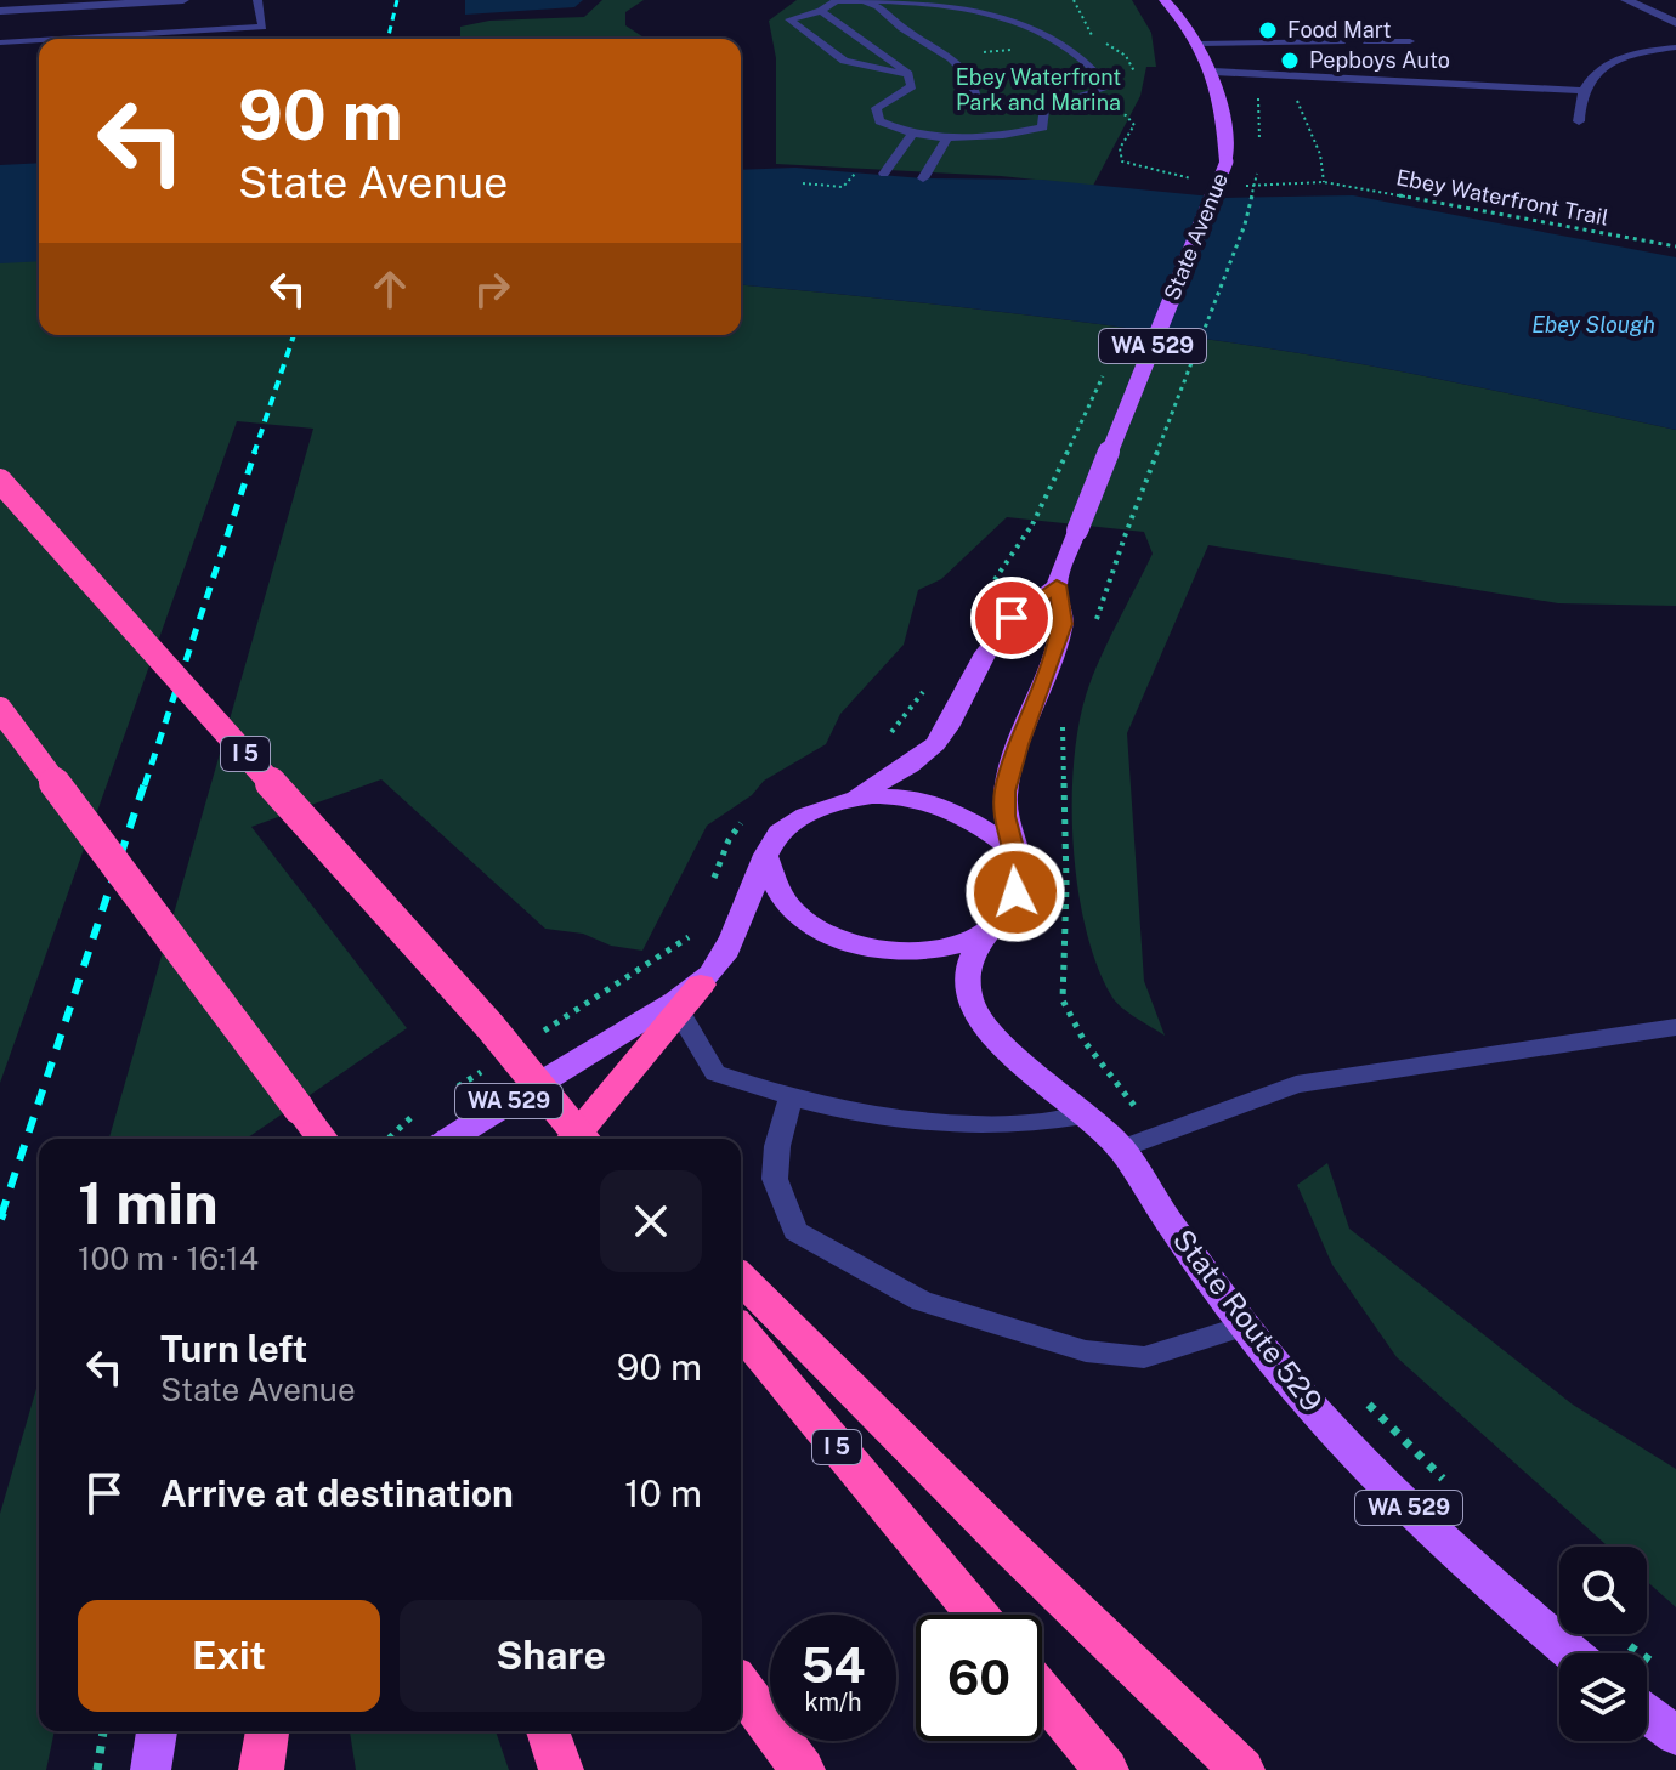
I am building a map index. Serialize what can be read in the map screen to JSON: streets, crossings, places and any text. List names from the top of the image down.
{
  "streets": {
    "highway": ["I 5"],
    "main road": ["State Avenue", "WA 529", "State Route 529"],
    "path": ["Ebey Waterfront Trail"]
  },
  "crossings": [
    ["State Avenue", "State Route 529"]
  ],
  "water": ["Ebey Slough"],
  "parks": ["Ebey Waterfront Park and Marina"],
  "places": ["Food Mart", "Pepboys Auto"],
  "page": {
    "turn": ["90 m", "State Avenue"],
    "heading": ["1 min", "100 m · 16:14"],
    "list": [
      {
        "name": "Turn left",
        "note": "State Avenue",
        "value": "90 m"
      },
      {
        "name": "Arrive at destination",
        "value": "10 m"
      }
    ],
    "buttons": ["Exit", "Share"],
    "speed": "54 km/h",
    "limit": "60"
  }
}
